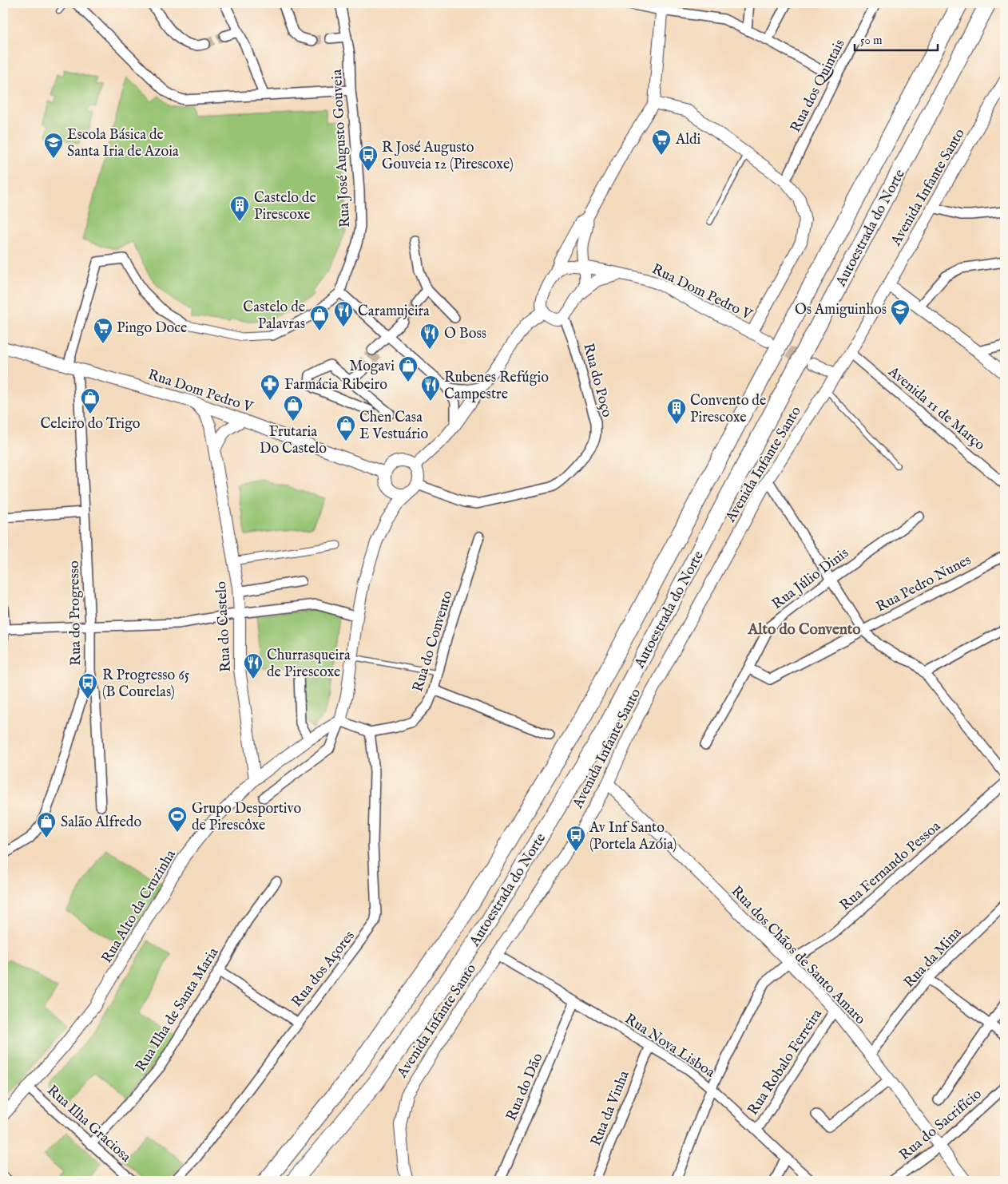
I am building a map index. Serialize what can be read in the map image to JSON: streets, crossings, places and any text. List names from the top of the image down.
{
  "streets": {
    "highway": ["Autoestrada do Norte"],
    "street": [
      "Rua dos Quintais",
      "Rua José Augusto Gouveia",
      "Avenida Infante Santo",
      "Rua Dom Pedro V",
      "Rua do Poço",
      "Avenida 11 de Março",
      "Rua Júlio Dinis",
      "Rua Pedro Nunes",
      "Rua do Progresso",
      "Rua do Castelo",
      "Rua do Convento",
      "Rua Fernando Pessoa",
      "Rua Alto da Cruzinha",
      "Rua dos Chãos de Santo Amaro",
      "Rua da Mina",
      "Rua dos Açores",
      "Rua Ilha de Santa Maria",
      "Rua Nova Lisboa",
      "Rua Robalo Ferreira",
      "Rua do Dão",
      "Rua da Vinha",
      "Rua Ilha Graciosa",
      "Rua do Sacrifício"
    ]
  },
  "crossings": [
    ["Avenida Infante Santo", "Avenida 11 de Março"],
    ["Avenida Infante Santo", "Rua dos Chãos de Santo Amaro"],
    ["Avenida Infante Santo", "Rua Nova Lisboa"],
    ["Rua Dom Pedro V", "Rua do Poço"],
    ["Rua Dom Pedro V", "Rua do Progresso"],
    ["Rua Dom Pedro V", "Rua do Castelo"],
    ["Rua Júlio Dinis", "Rua Pedro Nunes"],
    ["Rua do Castelo", "Rua Alto da Cruzinha"],
    ["Rua do Convento", "Rua dos Açores"],
    ["Rua Fernando Pessoa", "Rua dos Chãos de Santo Amaro"],
    ["Rua Fernando Pessoa", "Rua Nova Lisboa"],
    ["Rua Alto da Cruzinha", "Rua Ilha Graciosa"],
    ["Rua dos Chãos de Santo Amaro", "Rua da Mina"],
    ["Rua dos Chãos de Santo Amaro", "Rua Robalo Ferreira"],
    ["Rua dos Chãos de Santo Amaro", "Rua do Sacrifício"],
    ["Rua Ilha de Santa Maria", "Rua Ilha Graciosa"],
    ["Rua Nova Lisboa", "Rua Robalo Ferreira"],
    ["Rua Nova Lisboa", "Rua do Dão"],
    ["Rua Nova Lisboa", "Rua da Vinha"]
  ],
  "districts": ["Alto do Convento"],
  "places": {
    "supermarket": ["Aldi", "Pingo Doce"],
    "school or university": ["Escola Básica de Santa Iria de Azoia", "Os Amiguinhos"],
    "bus stop": ["R José Augusto Gouveia 12 (Pirescoxe)", "R Progresso 65 (B Courelas)", "Av Inf Santo (Portela Azóia)"],
    "building": ["Castelo de Pirescoxe", "Convento de Pirescoxe"],
    "restaurant": [
      "Caramujeira",
      "O Boss",
      "Rubenes Refúgio Campestre",
      "Churrasqueira de Pirescoxe"
    ],
    "shop": [
      "Castelo de Palavras",
      "Mogavi",
      "Celeiro do Trigo",
      "Frutaria Do Castelo",
      "Chen Casa E Vestuário",
      "Salão Alfredo"
    ],
    "pharmacy": ["Farmácia Ribeiro"],
    "sports": ["Grupo Desportivo de Pirescôxe"]
  },
  "scale_bar": "50 m"
}
